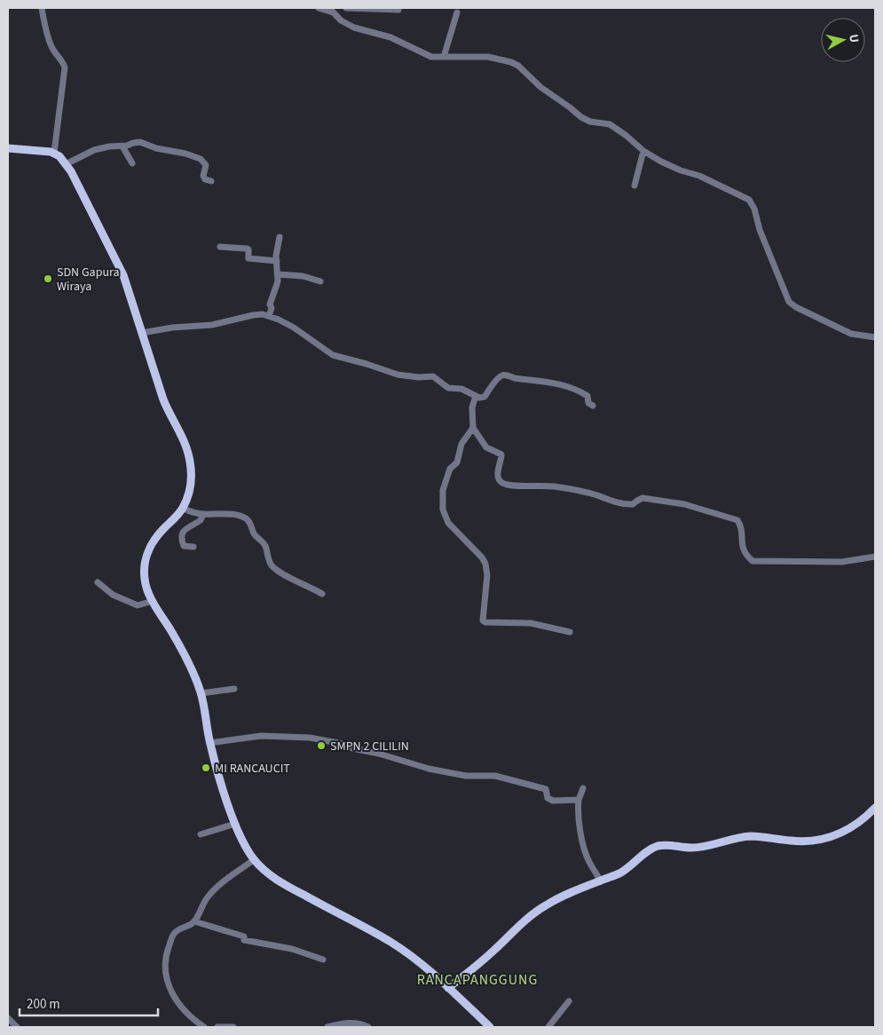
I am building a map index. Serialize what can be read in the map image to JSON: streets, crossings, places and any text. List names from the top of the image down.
{
  "districts": ["RANCAPANGGUNG"],
  "places": ["SDN Gapura Wiraya", "SMPN 2 CILILIN", "MI RANCAUCIT"],
  "scale_bar": "200 m",
  "north": "right"
}
